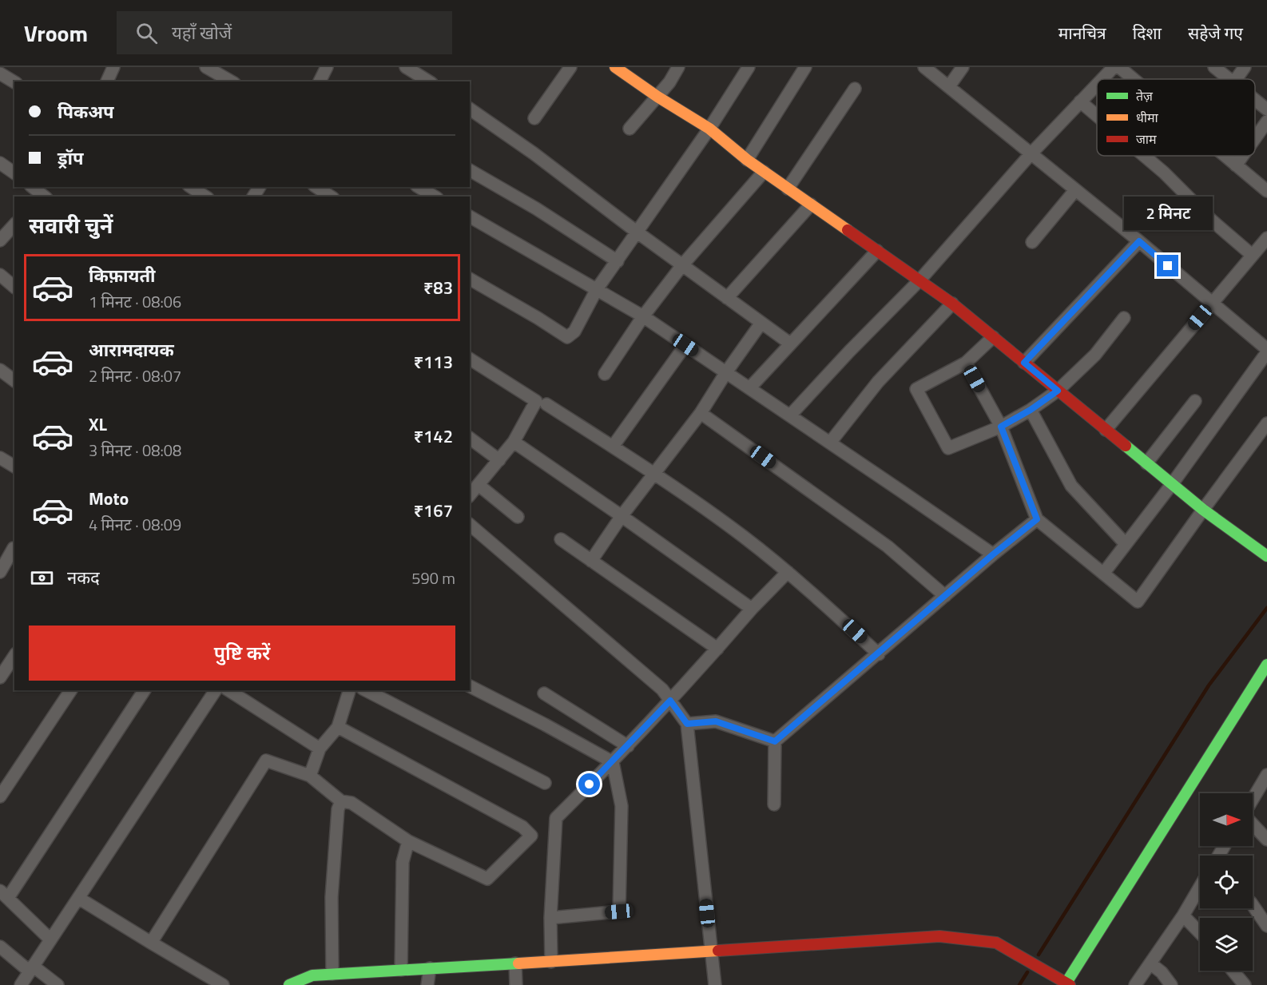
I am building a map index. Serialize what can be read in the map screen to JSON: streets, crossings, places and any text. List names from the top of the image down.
{
  "legend": ["तेज़", "धीमा", "जाम"],
  "north": "right",
  "page": {
    "header": "Vroom",
    "search": "यहाँ खोजें",
    "nav": ["मानचित्र", "दिशा", "सहेजे गए"],
    "banner": ["पिकअप", "ड्रॉप"],
    "bubble": "2 मिनट",
    "heading": "सवारी चुनें",
    "list": [
      {
        "name": "किफ़ायती",
        "note": "1 मिनट · 08:06",
        "value": "₹83"
      },
      {
        "name": "आरामदायक",
        "note": "2 मिनट · 08:07",
        "value": "₹113"
      },
      {
        "name": "XL",
        "note": "3 मिनट · 08:08",
        "value": "₹142"
      },
      {
        "name": "Moto",
        "note": "4 मिनट · 08:09",
        "value": "₹167"
      }
    ],
    "pay": ["नकद", "590 m"],
    "buttons": "पुष्टि करें"
  }
}
